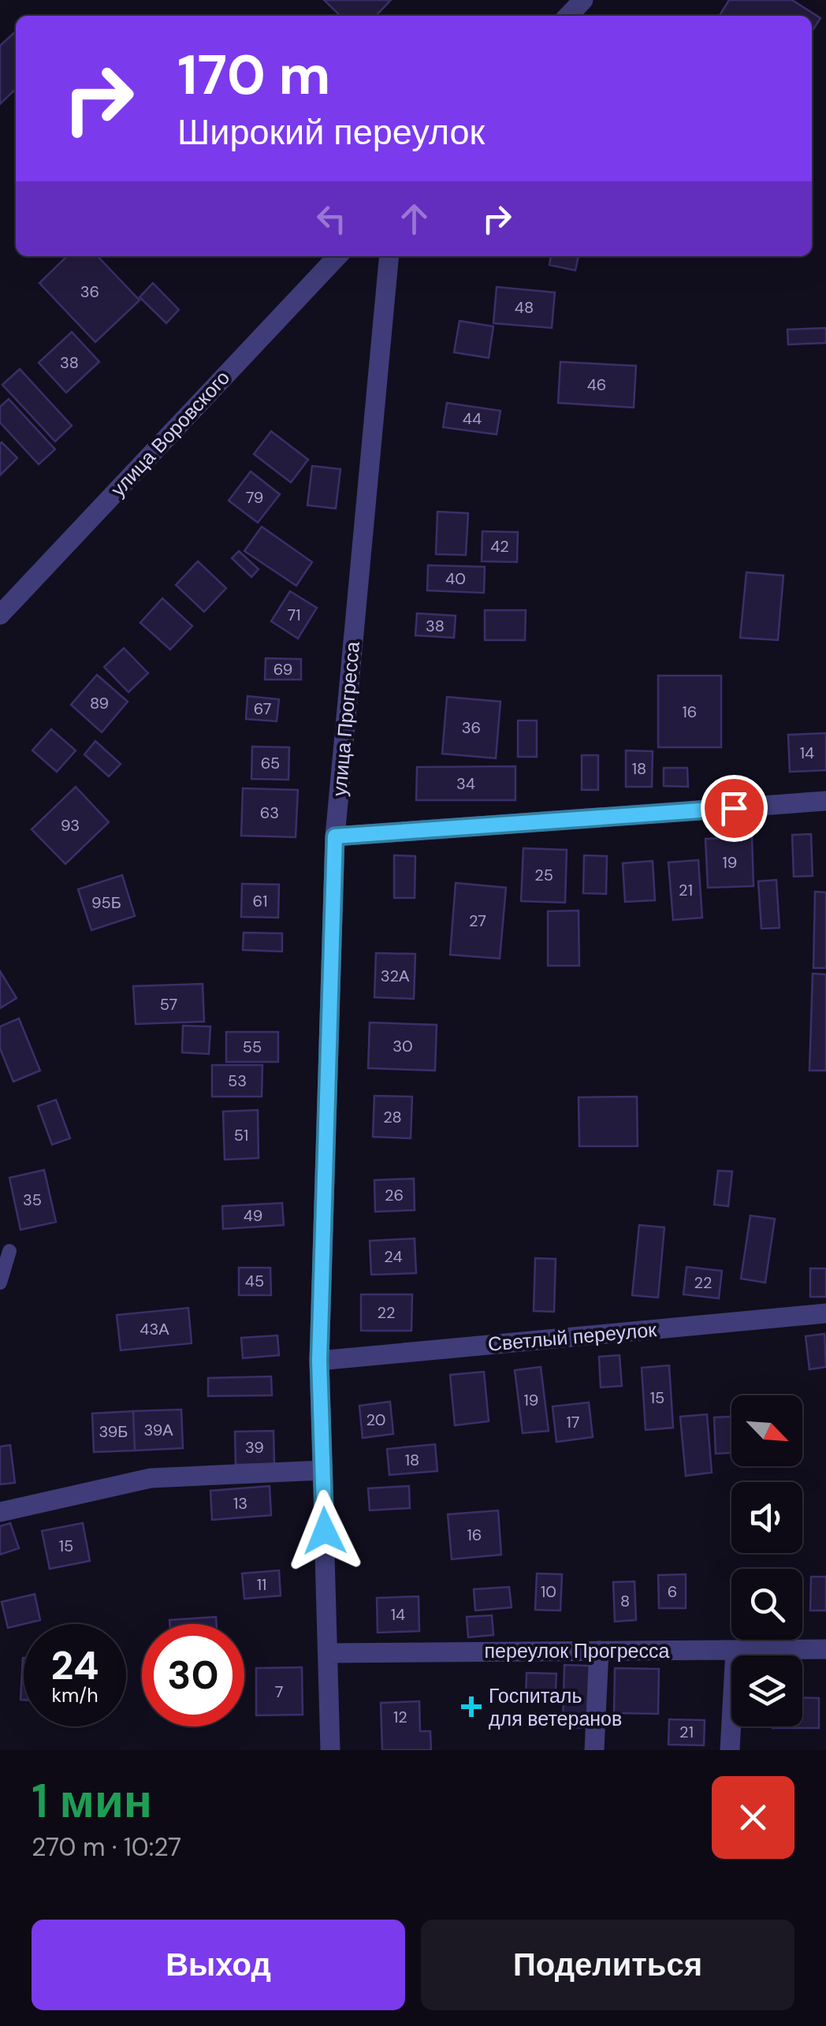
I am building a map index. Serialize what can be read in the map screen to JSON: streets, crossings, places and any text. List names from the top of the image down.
{
  "streets": {
    "street": [
      "улица Воровского",
      "улица Прогресса",
      "Светлый переулок",
      "переулок Прогресса"
    ]
  },
  "crossings": [
    ["улица Прогресса", "Светлый переулок"],
    ["улица Прогресса", "переулок Прогресса"]
  ],
  "places": {
    "health": ["Госпиталь для ветеранов"]
  },
  "house_numbers": [
    "36",
    "48",
    "38",
    "46",
    "44",
    "79",
    "42",
    "40",
    "71",
    "38",
    "69",
    "89",
    "67",
    "16",
    "36",
    "14",
    "65",
    "18",
    "34",
    "63",
    "93",
    "19",
    "25",
    "21",
    "61",
    "95Б",
    "27",
    "32А",
    "57",
    "30",
    "55",
    "53",
    "28",
    "51",
    "26",
    "35",
    "49",
    "24",
    "45",
    "22",
    "22",
    "43А",
    "15",
    "19",
    "20",
    "17",
    "39А",
    "39Б",
    "39",
    "18",
    "13",
    "16",
    "15",
    "11",
    "10",
    "6",
    "8",
    "14",
    "7",
    "12",
    "21"
  ],
  "north": "bottom right",
  "page": {
    "turn": ["170 m", "Широкий переулок"],
    "speed": "24 km/h",
    "limit": "30",
    "heading": ["1 мин", "270 m · 10:27"],
    "buttons": ["Выход", "Поделиться"]
  }
}
